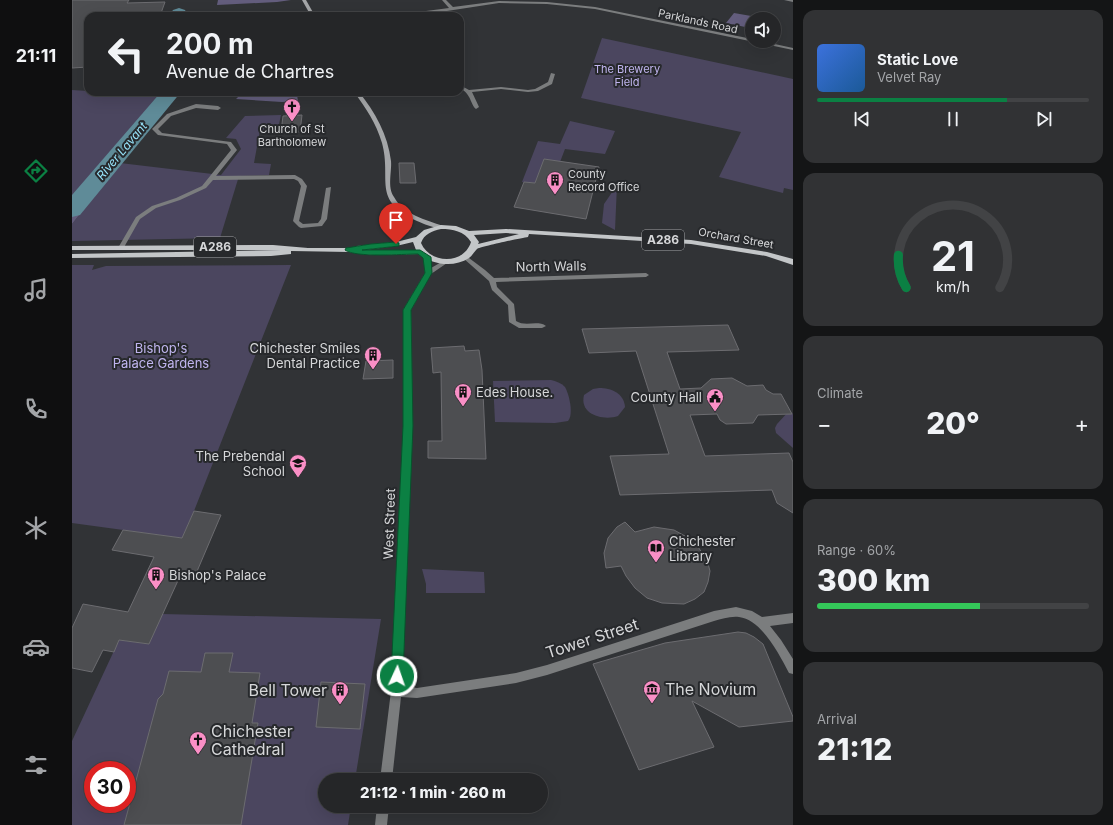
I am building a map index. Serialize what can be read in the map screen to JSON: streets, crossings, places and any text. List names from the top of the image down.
{
  "streets": {
    "main road": ["Orchard Street", "A286"],
    "street": [
      "Parklands Road",
      "North Walls",
      "West Street",
      "Tower Street"
    ]
  },
  "crossings": [
    ["Orchard Street", "A286"],
    ["West Street", "Tower Street"]
  ],
  "water": ["River Lavant"],
  "parks": ["The Brewery Field", "Bishop's Palace Gardens"],
  "places": {
    "church": ["Church of St Bartholomew", "Chichester Cathedral"],
    "building": [
      "County Record Office",
      "Chichester Smiles Dental Practice",
      "Edes House.",
      "Bishop's Palace",
      "Bell Tower"
    ],
    "public building": ["County Hall"],
    "school or university": ["The Prebendal School"],
    "library": ["Chichester Library"],
    "museum": ["The Novium"]
  },
  "page": {
    "tabs": "21:11",
    "turn": ["200 m", "Avenue de Chartres"],
    "song": ["Static Love", "Velvet Ray"],
    "tile": [
      "Climate",
      ["Range · 60%", "300 km"],
      ["Arrival", "21:12"]
    ],
    "heat": ["−", "20°", "+"],
    "limit": "30",
    "trip": "21:12 · 1 min · 260 m",
    "gauge": ["21", "km/h"]
  }
}
